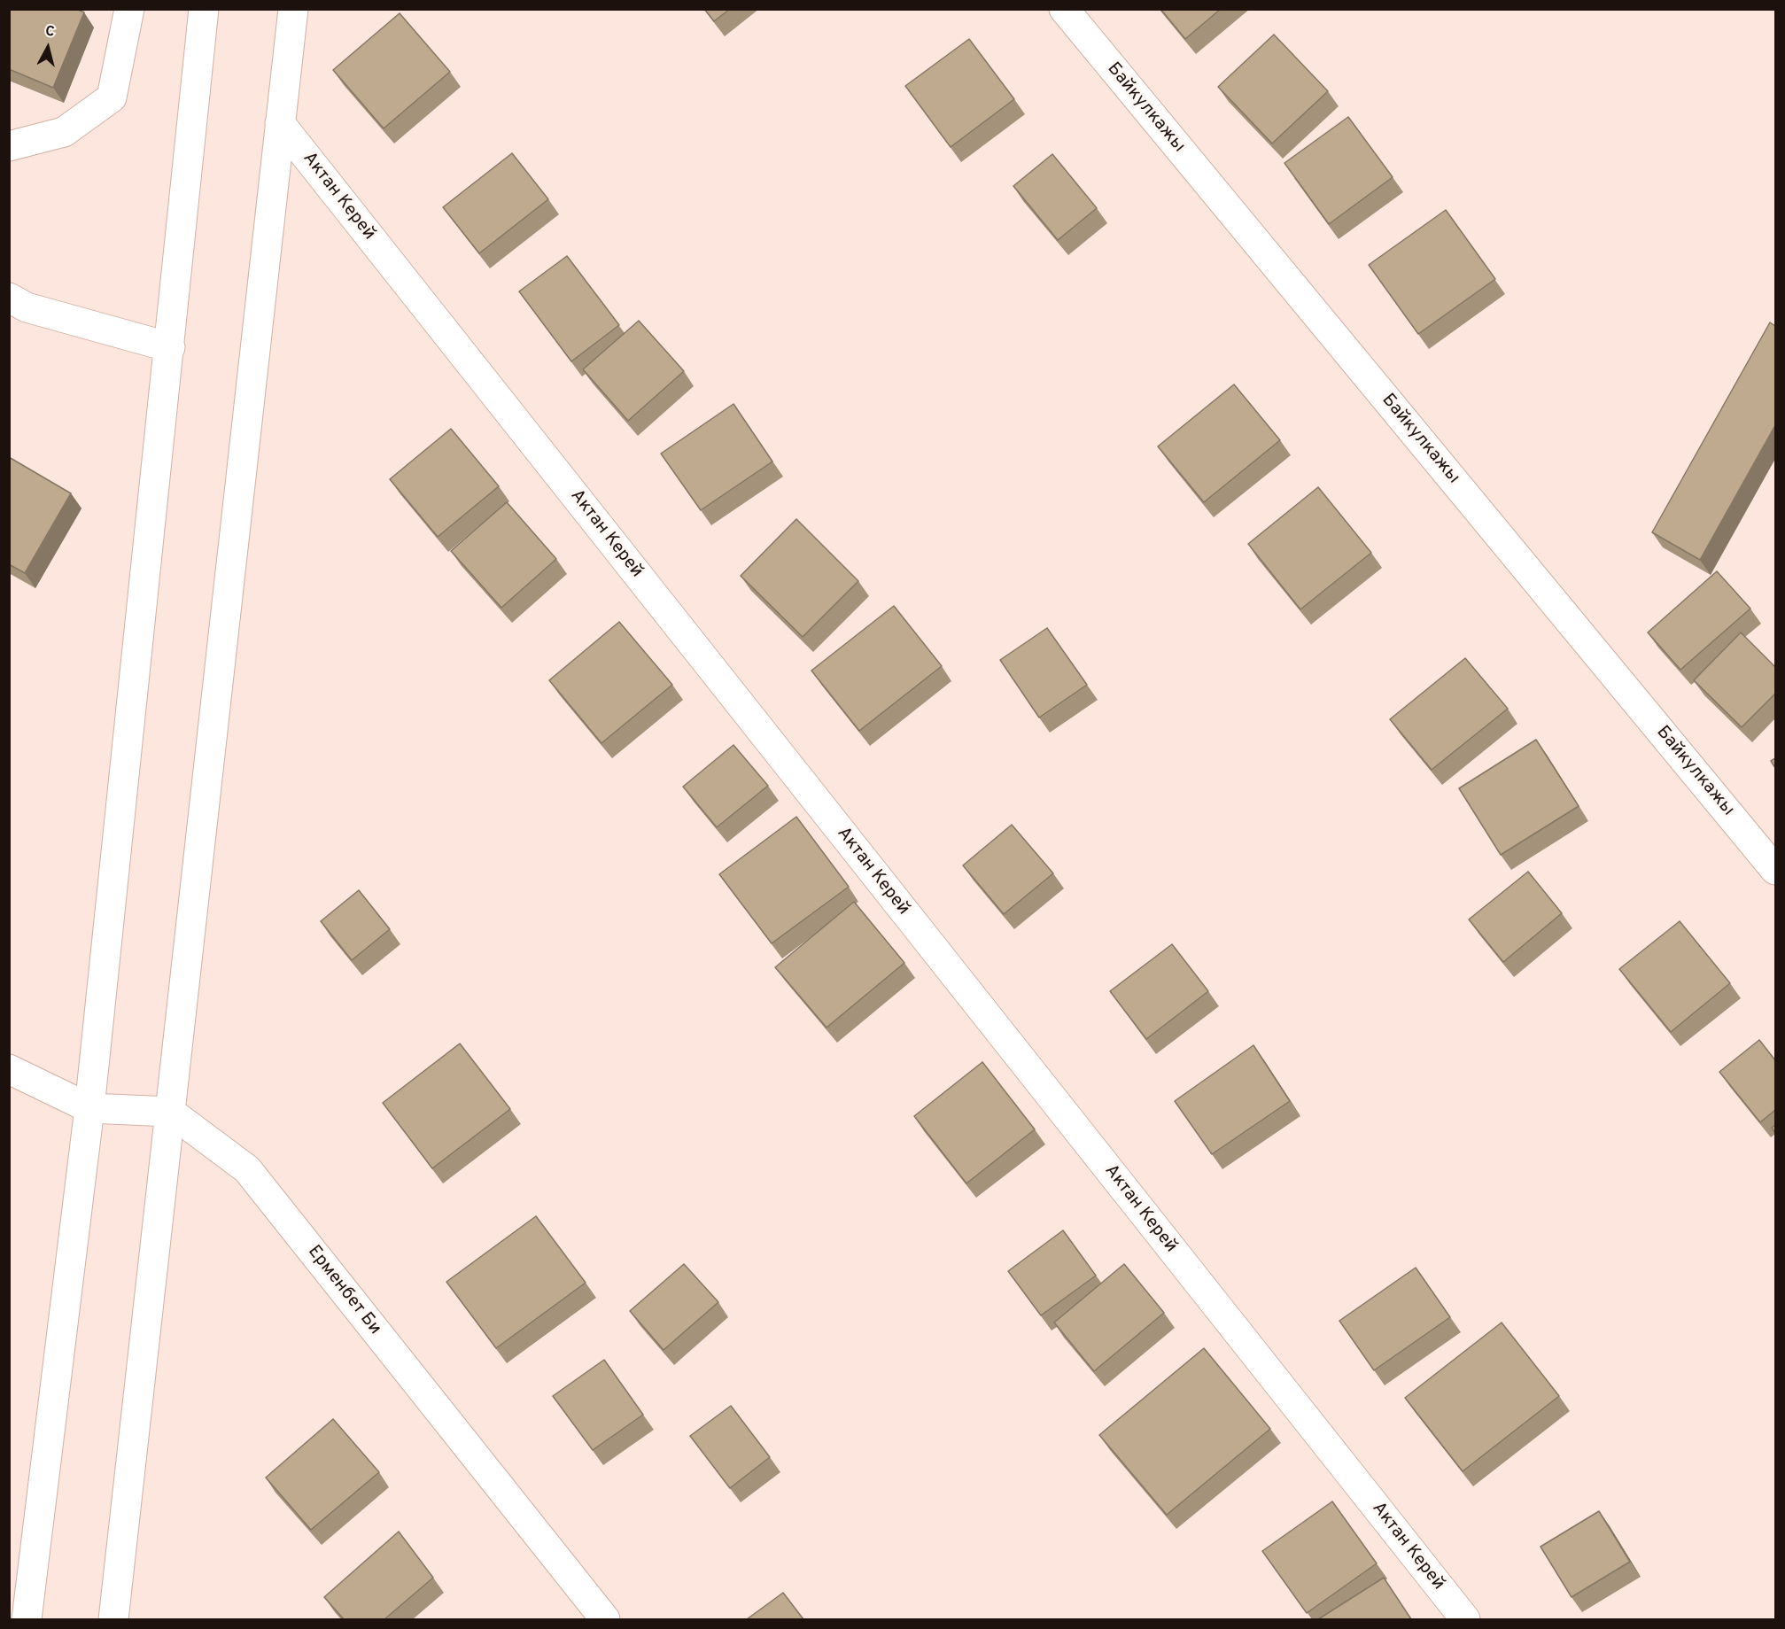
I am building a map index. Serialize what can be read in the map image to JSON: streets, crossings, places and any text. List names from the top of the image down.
{
  "streets": {
    "street": ["Байкулкажы", "Актан Керей", "Ерменбет Би"]
  },
  "north": "top"
}
